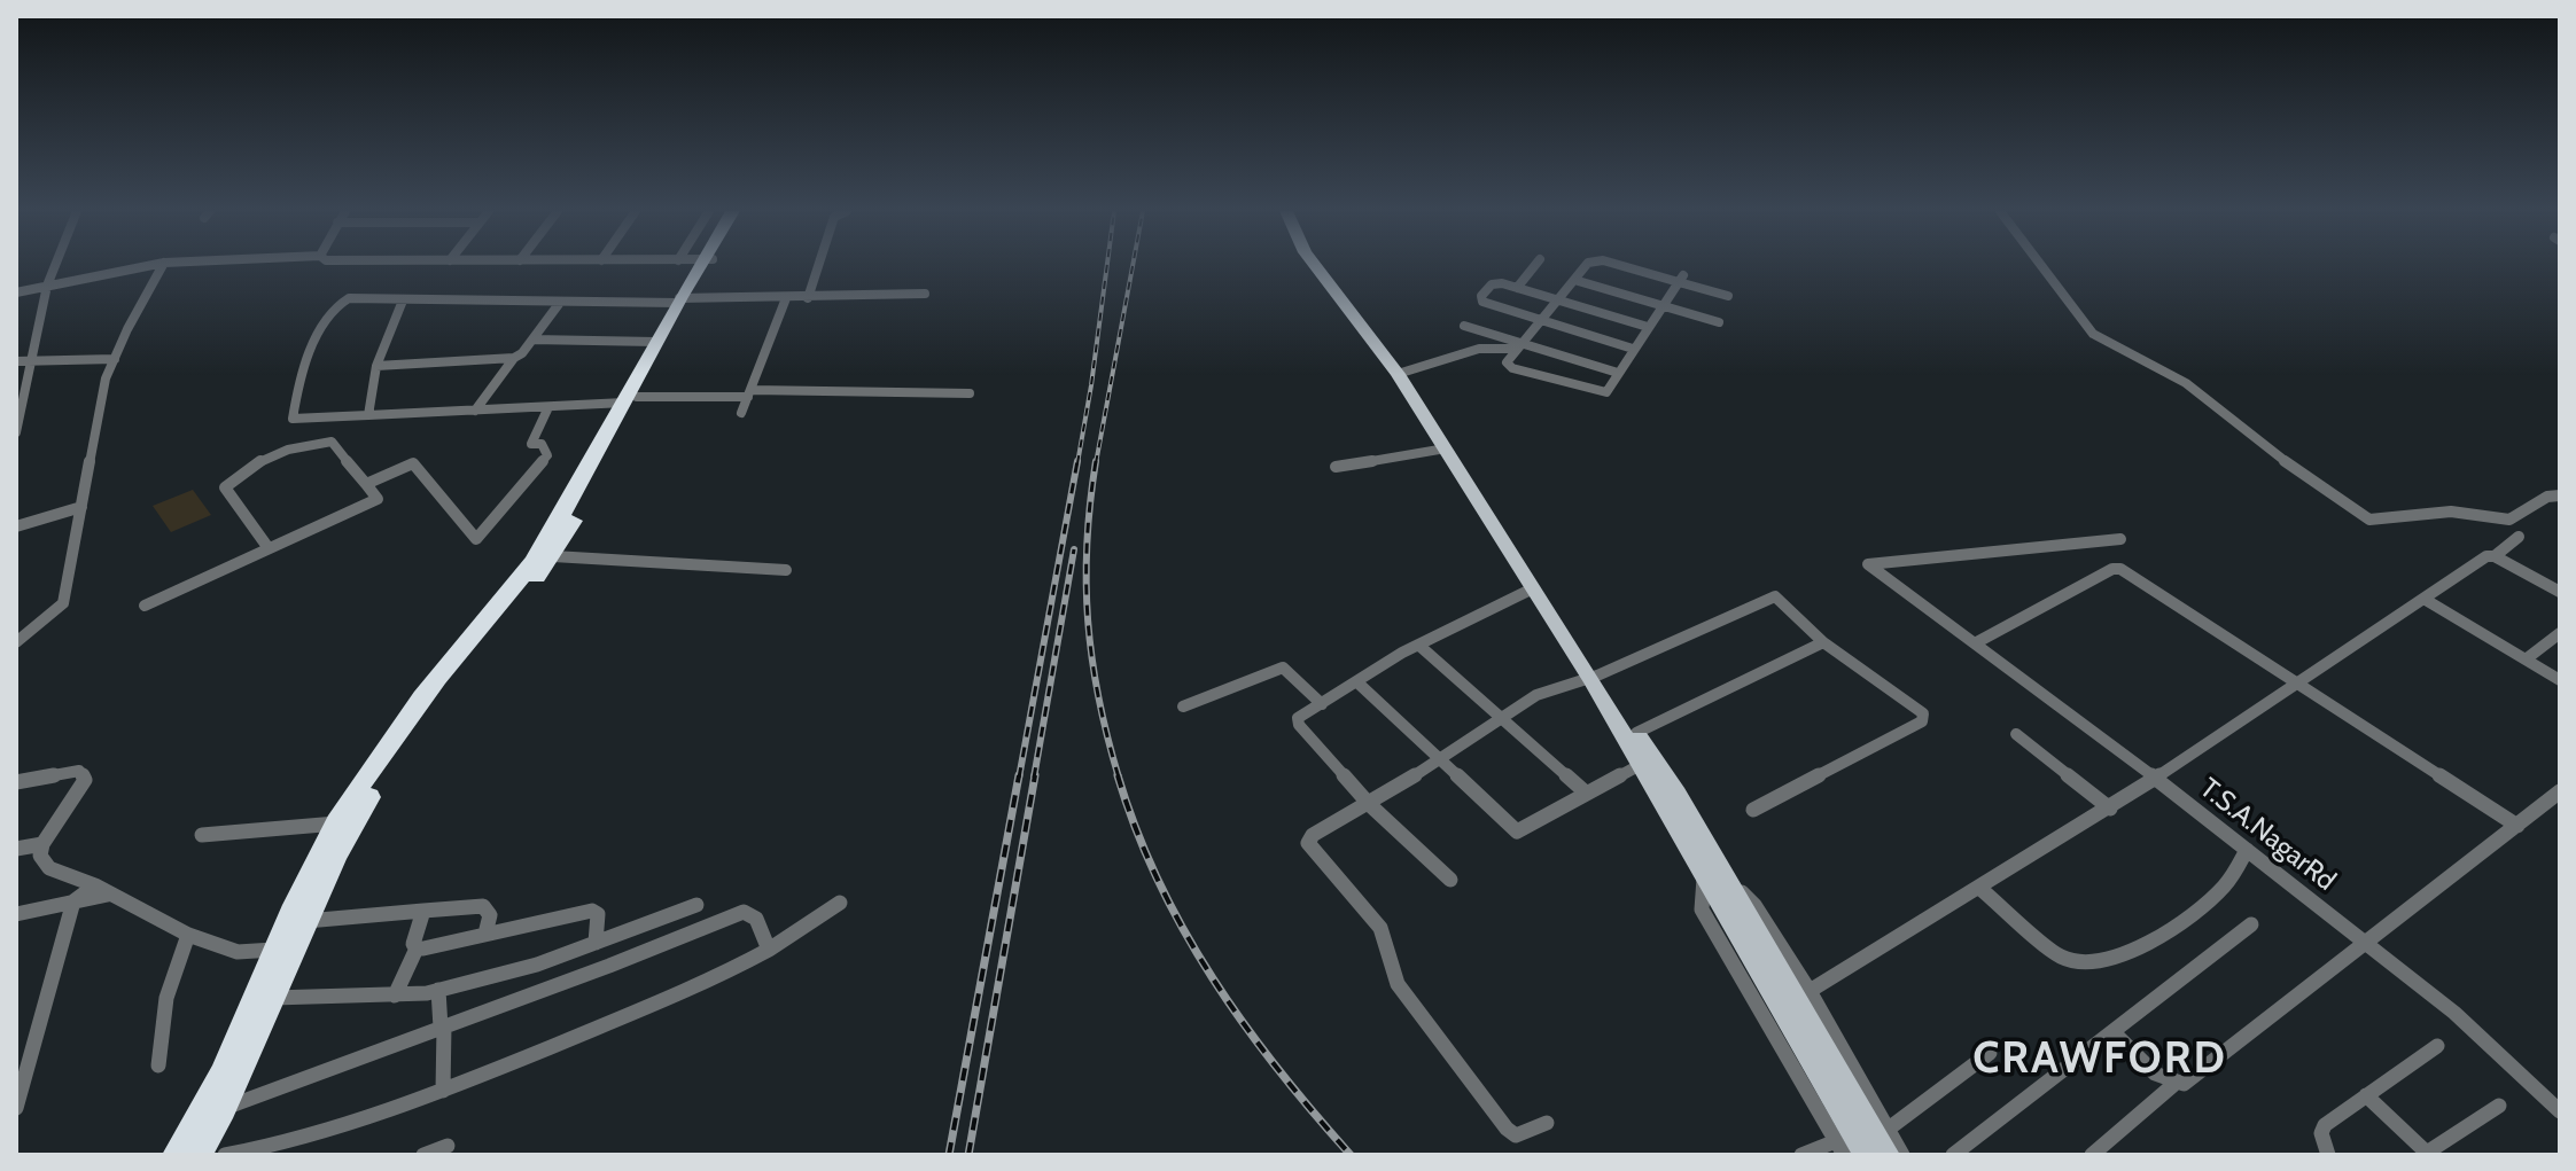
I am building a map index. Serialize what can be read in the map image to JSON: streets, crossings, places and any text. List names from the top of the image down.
{
  "streets": {
    "street": ["T.S.A.NagarRd"]
  },
  "districts": ["CRAWFORD"]
}
